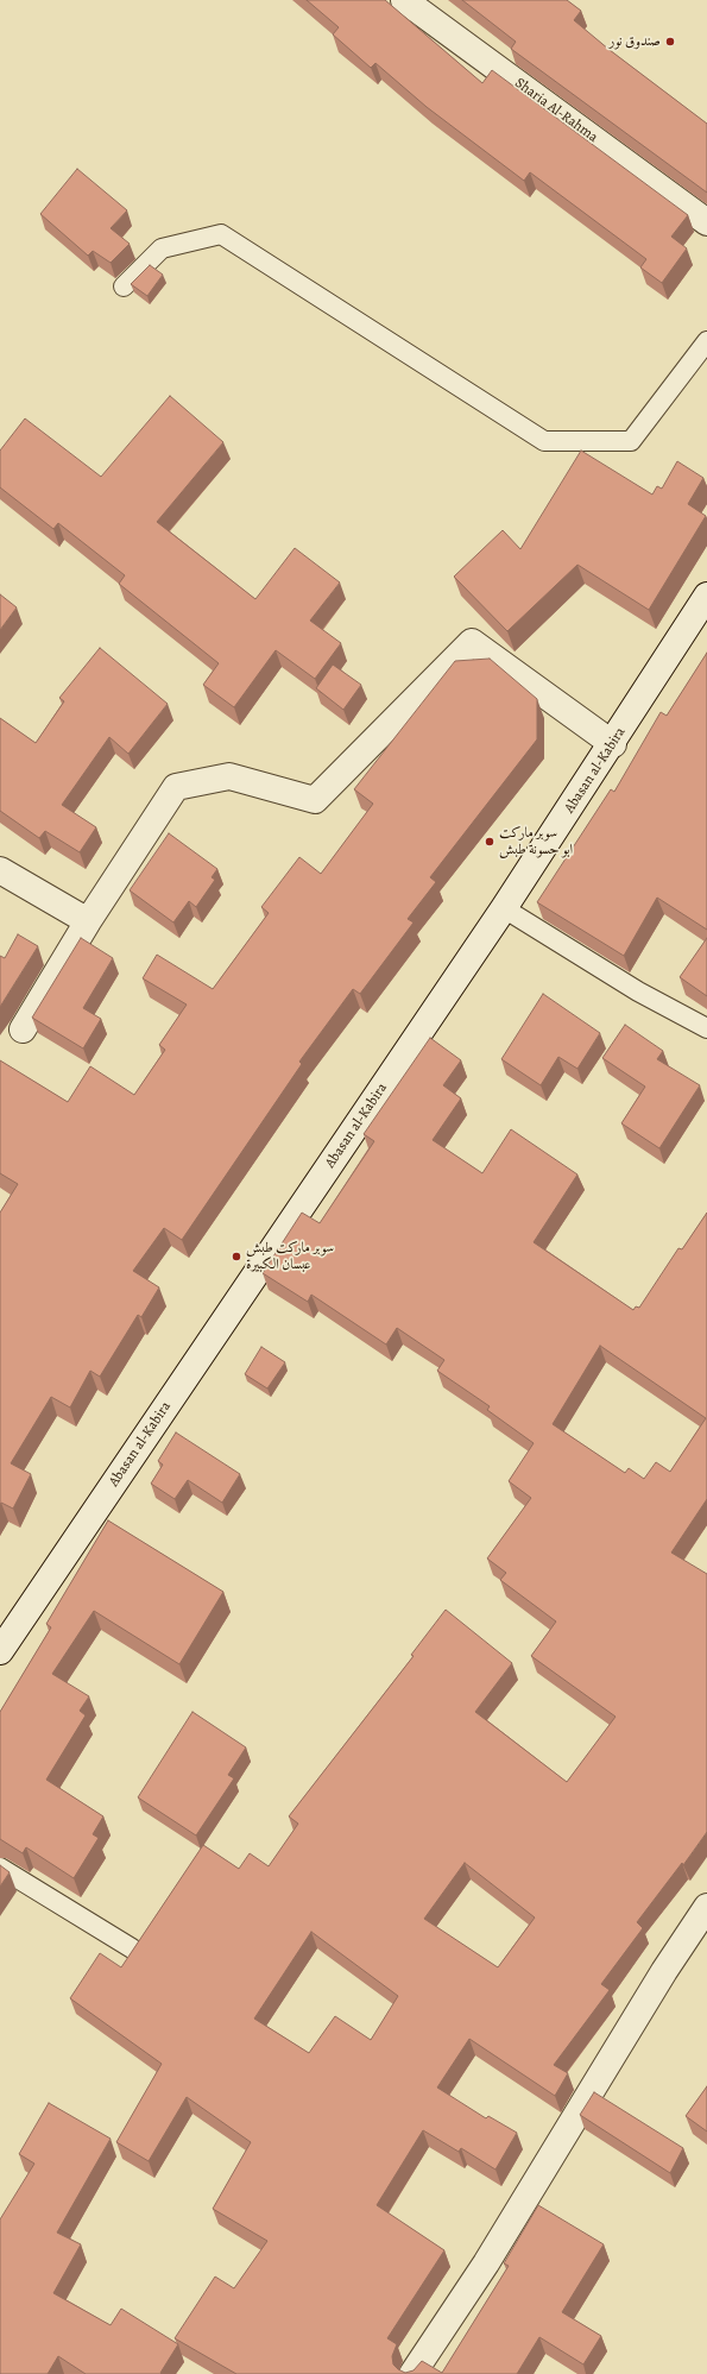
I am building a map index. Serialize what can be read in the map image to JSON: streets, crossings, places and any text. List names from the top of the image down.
{
  "streets": {
    "street": ["Sharia Al-Rahma", "Abasan al-Kabira"]
  },
  "places": ["صندوق نور", "سوبر ماركت ابو حسونة طبش", "سوبر ماركت طبش عبسان الكبيرة"]
}
